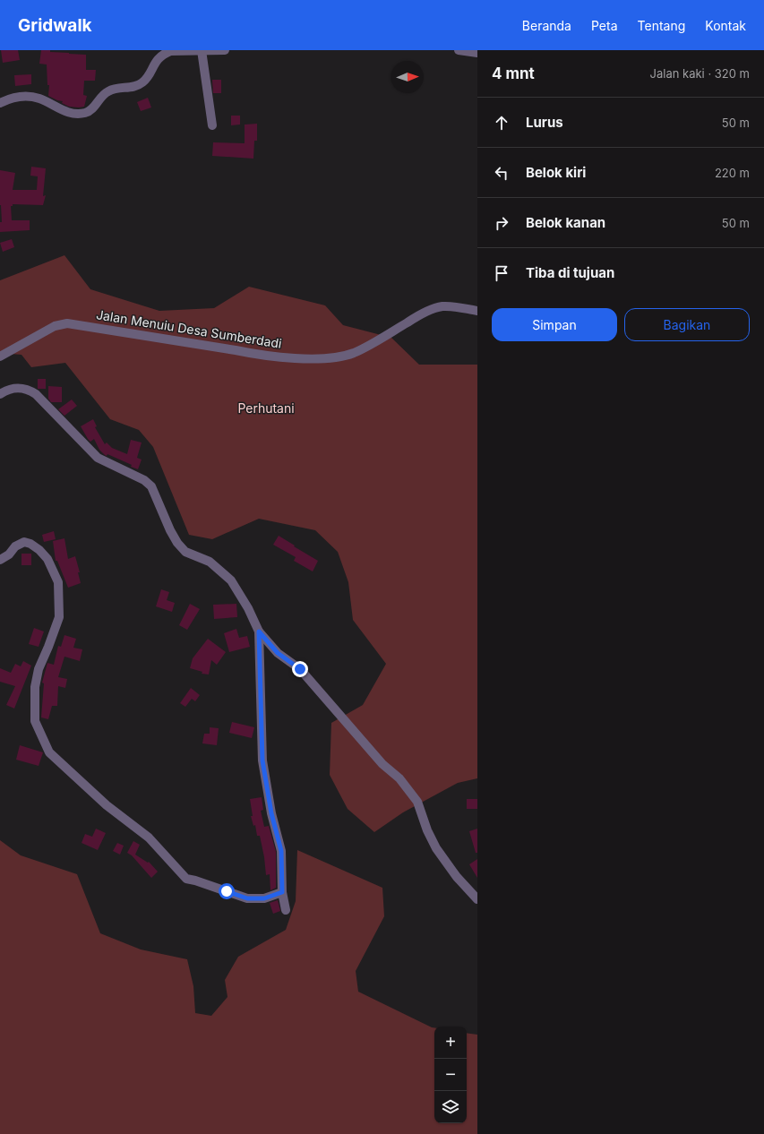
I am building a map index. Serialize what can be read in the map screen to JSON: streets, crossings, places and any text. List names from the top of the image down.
{
  "streets": {
    "street": ["Jalan Menuiu Desa Sumberdadi"]
  },
  "parks": ["Perhutani"],
  "north": "right",
  "page": {
    "header": "Gridwalk",
    "nav": [
      "Beranda",
      "Peta",
      "Tentang",
      "Kontak"
    ],
    "heading": ["4 mnt", "Jalan kaki · 320 m"],
    "list": [
      ["Lurus", "50 m"],
      ["Belok kiri", "220 m"],
      ["Belok kanan", "50 m"],
      "Tiba di tujuan"
    ],
    "buttons": ["Simpan", "Bagikan"],
    "map_buttons": ["+", "−"]
  }
}
